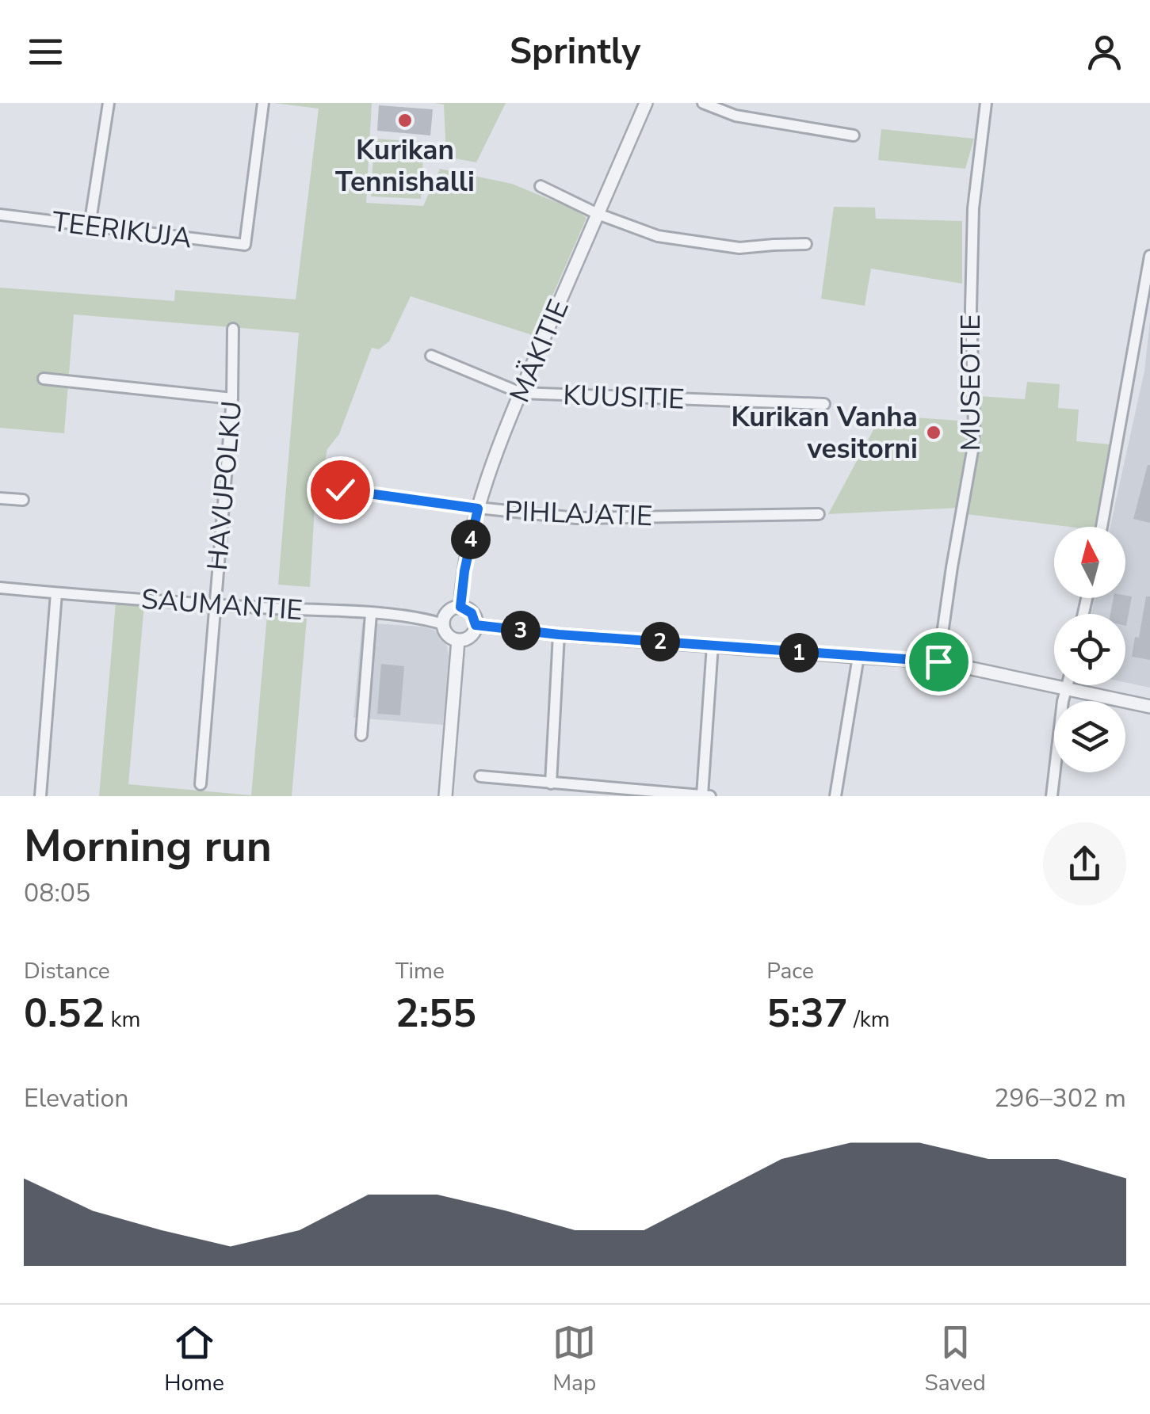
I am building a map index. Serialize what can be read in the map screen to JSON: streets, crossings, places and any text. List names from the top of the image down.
{
  "streets": {
    "street": [
      "TEERIKUJA",
      "MÄKITIE",
      "MUSEOTIE",
      "KUUSITIE",
      "HAVUPOLKU",
      "PIHLAJATIE",
      "SAUMANTIE"
    ]
  },
  "crossings": [
    ["MÄKITIE", "KUUSITIE"],
    ["MÄKITIE", "PIHLAJATIE"],
    ["MÄKITIE", "SAUMANTIE"],
    ["HAVUPOLKU", "SAUMANTIE"]
  ],
  "places": ["Kurikan Tennishalli", "Kurikan Vanha vesitorni"],
  "north": "top",
  "page": {
    "header": "Sprintly",
    "pins": [
      "4",
      "3",
      "2",
      "1"
    ],
    "heading": ["Morning run", "08:05"],
    "stats": [
      ["Distance", "0.52 km"],
      ["Time", "2:55"],
      ["Pace", "5:37 /km"]
    ],
    "chart": ["Elevation", "296–302 m"],
    "tabs": ["Home", "Map", "Saved"]
  }
}
